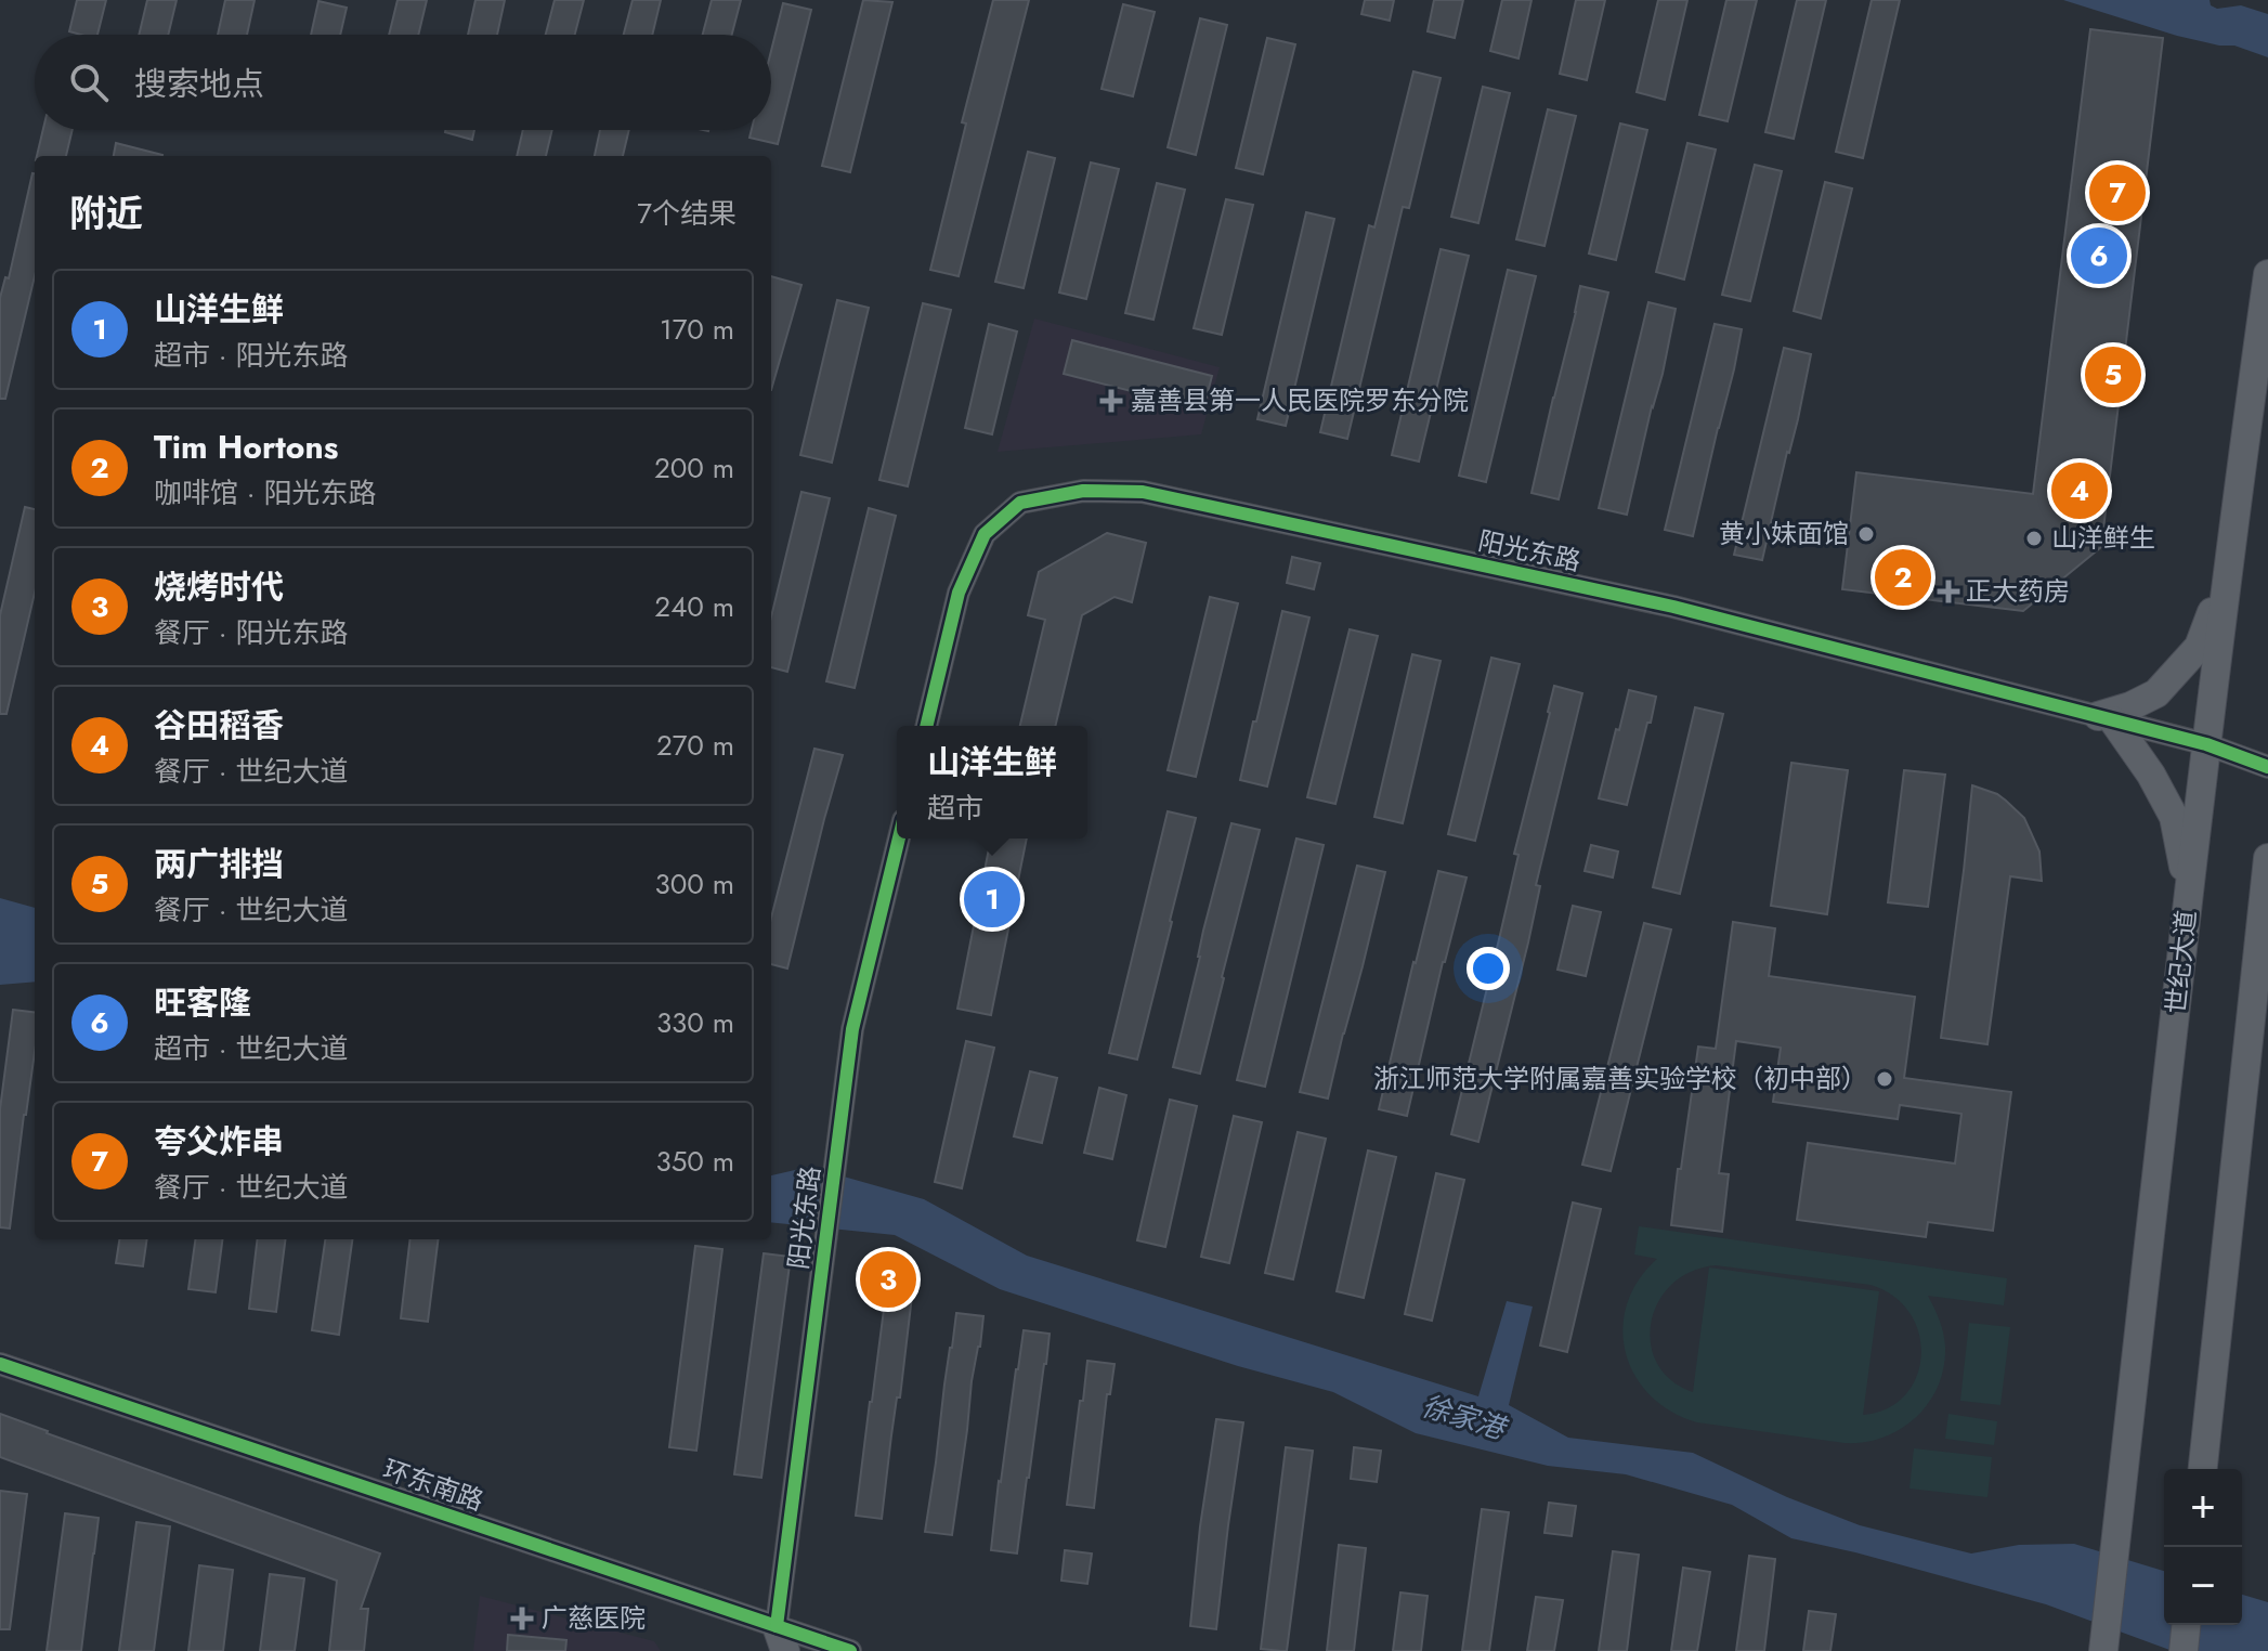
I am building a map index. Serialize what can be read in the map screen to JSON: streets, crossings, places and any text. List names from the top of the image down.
{
  "streets": {
    "main road": ["世纪大道"],
    "street": ["阳光东路", "环东南路"]
  },
  "crossings": [
    ["阳光东路", "世纪大道"],
    ["阳光东路", "环东南路"]
  ],
  "water": ["徐家港"],
  "places": {
    "health": ["嘉善县第一人民医院罗东分院", "正大药房", "广慈医院"],
    "other": ["黄小妹面馆", "山洋鲜生", "浙江师范大学附属嘉善实验学校（初中部）"]
  },
  "page": {
    "search": "搜索地点",
    "heading": ["附近", "7个结果"],
    "pins": [
      "7",
      "6",
      "5",
      "4",
      "2",
      "1",
      "3"
    ],
    "list": [
      {
        "mark": "1",
        "name": "山洋生鲜",
        "note": "超市 · 阳光东路",
        "value": "170 m"
      },
      {
        "mark": "2",
        "name": "Tim Hortons",
        "note": "咖啡馆 · 阳光东路",
        "value": "200 m"
      },
      {
        "mark": "3",
        "name": "烧烤时代",
        "note": "餐厅 · 阳光东路",
        "value": "240 m"
      },
      {
        "mark": "4",
        "name": "谷田稻香",
        "note": "餐厅 · 世纪大道",
        "value": "270 m"
      },
      {
        "mark": "5",
        "name": "两广排挡",
        "note": "餐厅 · 世纪大道",
        "value": "300 m"
      },
      {
        "mark": "6",
        "name": "旺客隆",
        "note": "超市 · 世纪大道",
        "value": "330 m"
      },
      {
        "mark": "7",
        "name": "夸父炸串",
        "note": "餐厅 · 世纪大道",
        "value": "350 m"
      }
    ],
    "popup": ["山洋生鲜", "超市"],
    "map_buttons": ["+", "−"]
  }
}
